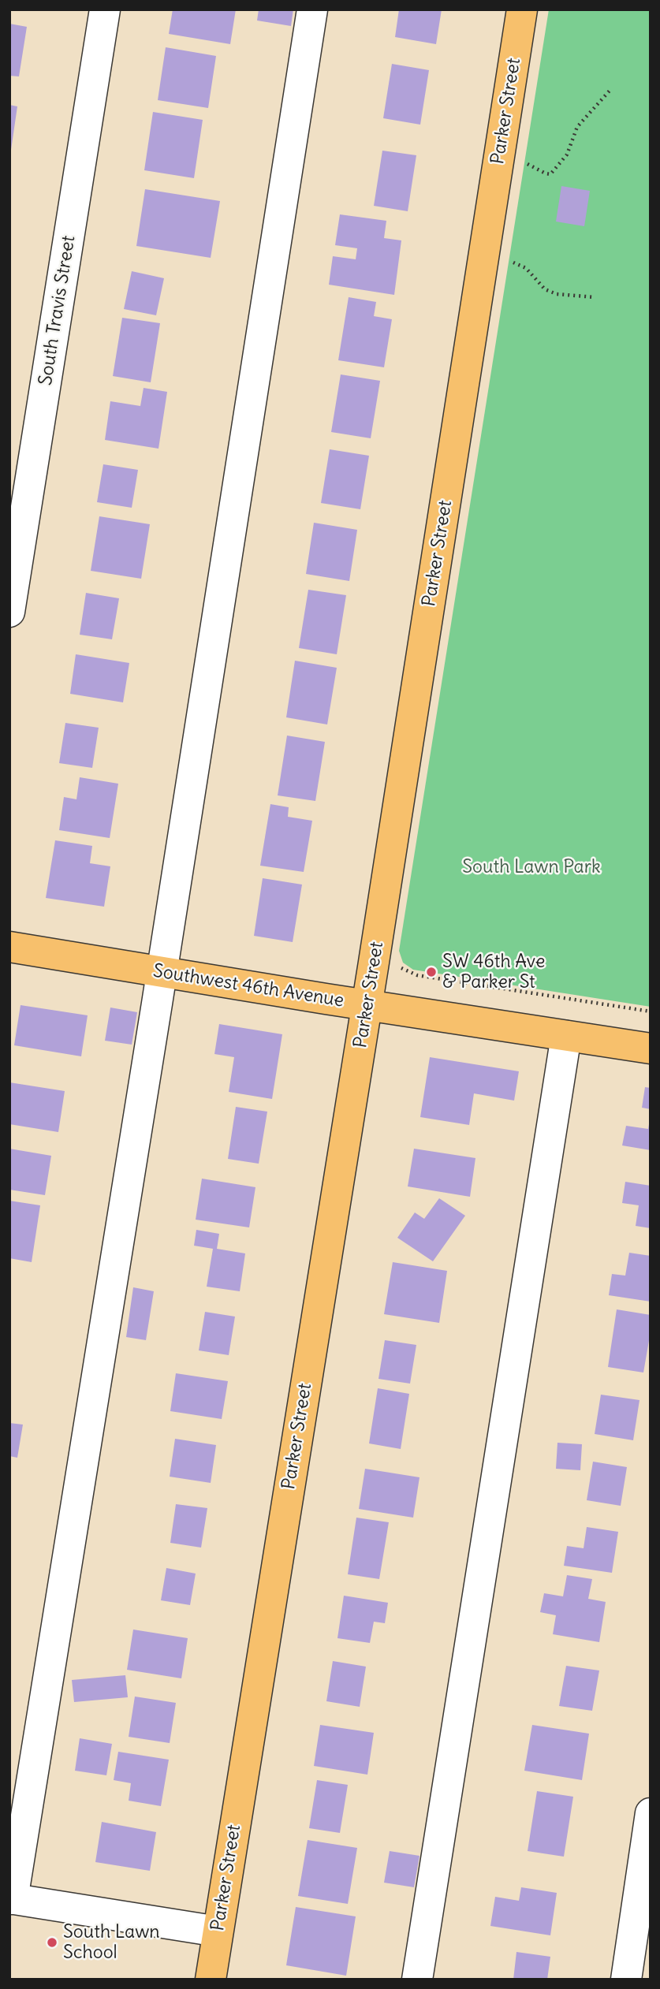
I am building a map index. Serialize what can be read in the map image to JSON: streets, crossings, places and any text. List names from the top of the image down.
{
  "streets": {
    "main road": ["Parker Street", "Southwest 46th Avenue"],
    "street": ["South Travis Street"]
  },
  "crossings": [
    ["Parker Street", "Southwest 46th Avenue"]
  ],
  "parks": ["South Lawn Park"],
  "places": ["SW 46th Ave & Parker St", "South Lawn School"]
}
